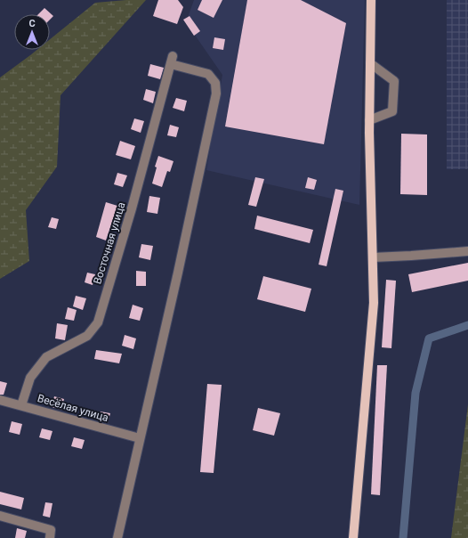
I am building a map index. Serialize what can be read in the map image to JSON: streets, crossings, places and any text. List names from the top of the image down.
{
  "streets": {
    "street": ["Восточная улица", "Весёлая улица"]
  },
  "crossings": [
    ["Восточная улица", "Весёлая улица"]
  ],
  "north": "top"
}
